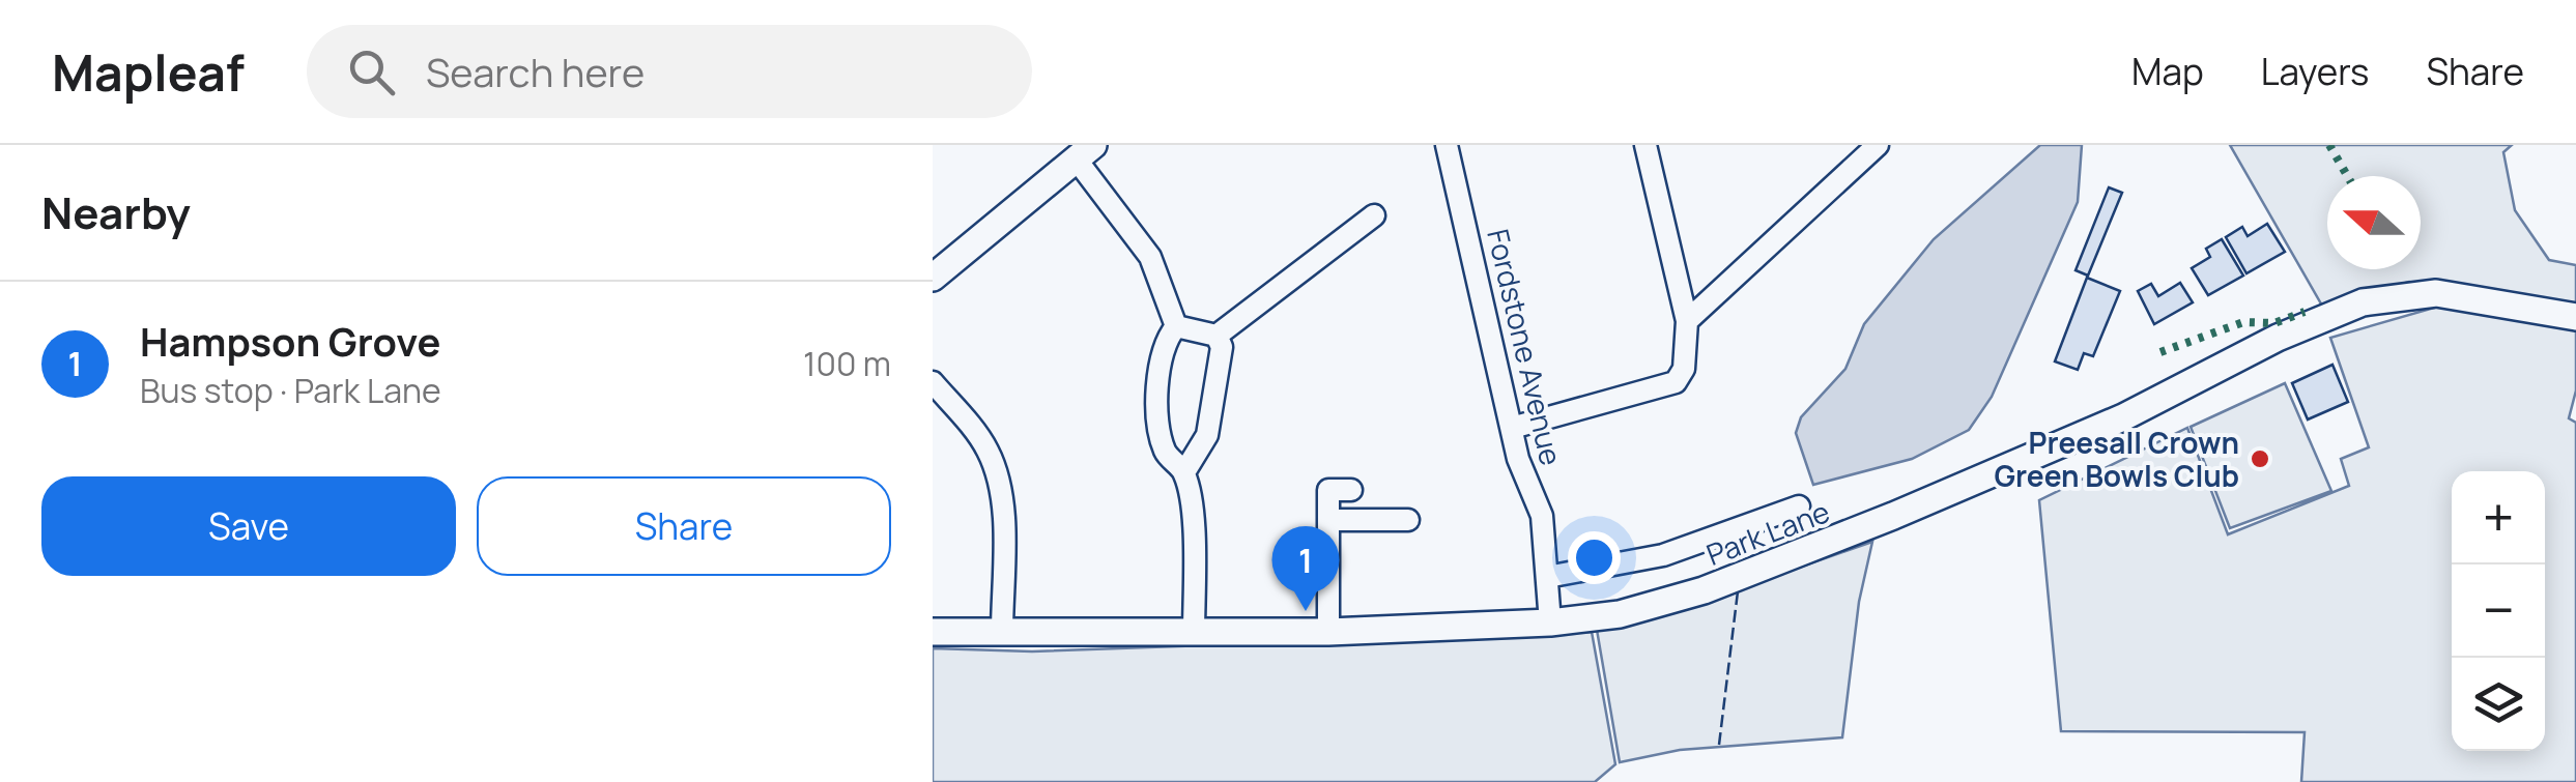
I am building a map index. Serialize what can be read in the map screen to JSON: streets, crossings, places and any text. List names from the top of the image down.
{
  "streets": {
    "main road": ["Park Lane"],
    "street": ["Fordstone Avenue"]
  },
  "crossings": [
    ["Fordstone Avenue", "Park Lane"]
  ],
  "places": ["Preesall Crown Green Bowls Club"],
  "north": "left",
  "page": {
    "header": "Mapleaf",
    "search": "Search here",
    "nav": ["Map", "Layers", "Share"],
    "heading": "Nearby",
    "list": [
      {
        "mark": "1",
        "name": "Hampson Grove",
        "note": "Bus stop · Park Lane",
        "value": "100 m"
      }
    ],
    "buttons": ["Save", "Share"],
    "map_buttons": ["+", "−"],
    "pins": "1"
  }
}
